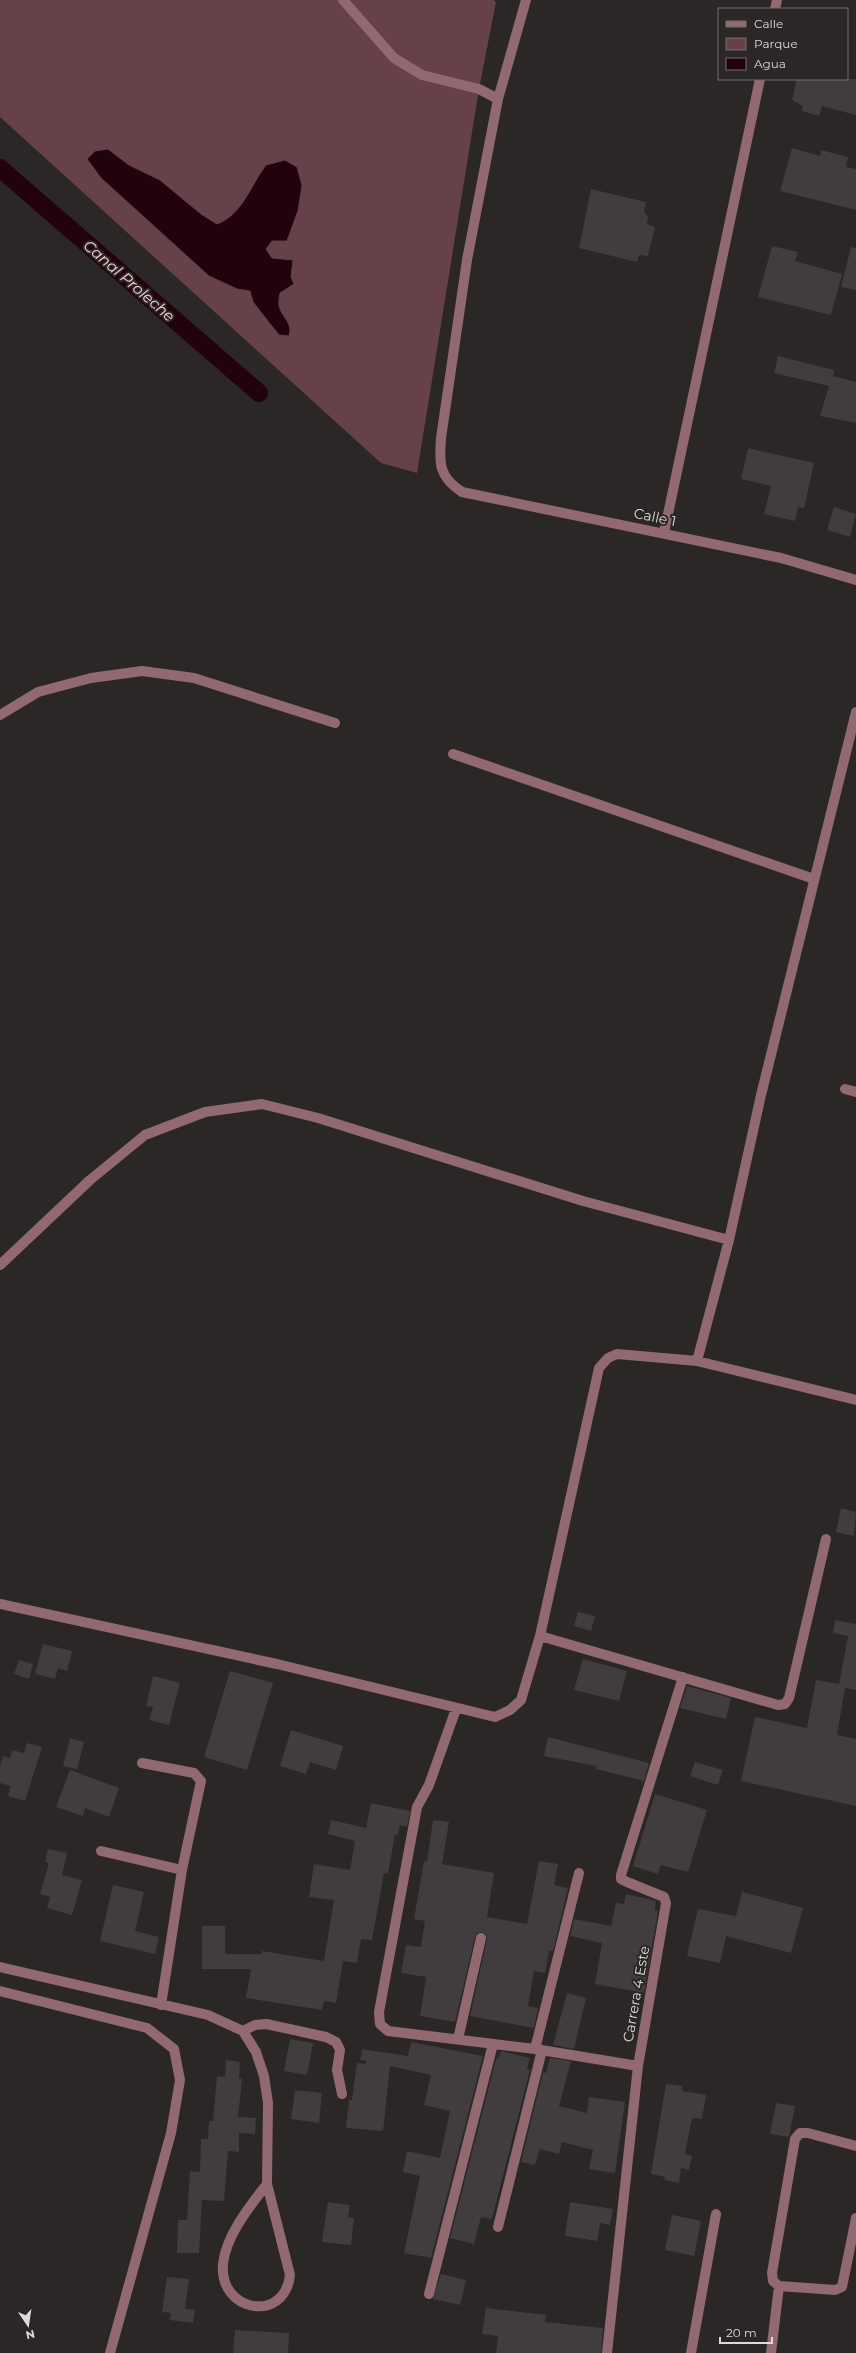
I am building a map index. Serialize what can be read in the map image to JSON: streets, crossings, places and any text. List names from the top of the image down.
{
  "streets": {
    "street": ["Calle 1", "Carrera 4 Este"]
  },
  "water": ["Canal Proleche"],
  "legend": ["Calle", "Parque", "Agua"],
  "scale_bar": "20 m",
  "north": "bottom"
}
